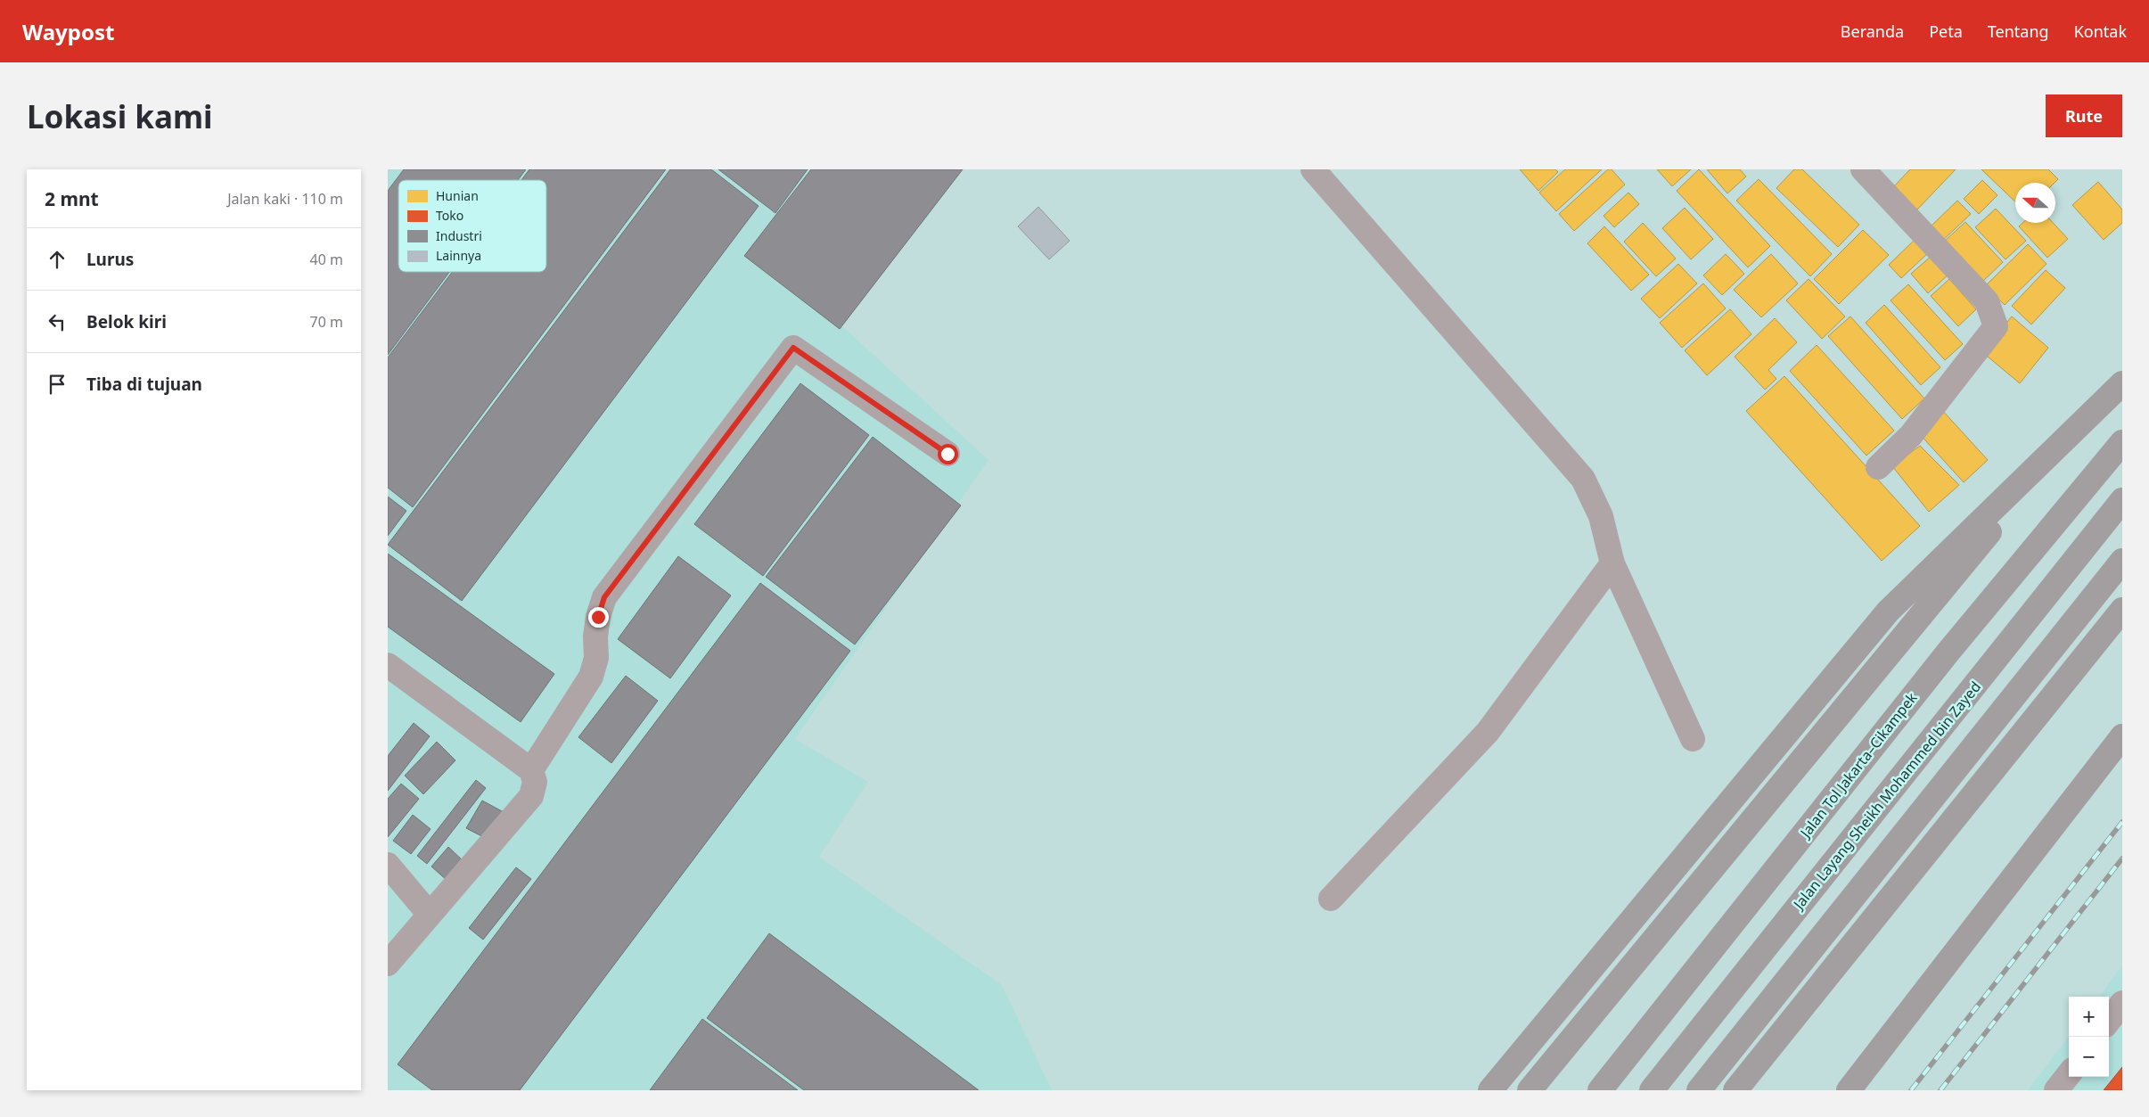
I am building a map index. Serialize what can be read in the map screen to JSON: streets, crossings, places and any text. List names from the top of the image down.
{
  "streets": {
    "highway": ["Jalan Tol Jakarta–Cikampek", "Jalan Layang Sheikh Mohammed bin Zayed"]
  },
  "legend": [
    "Hunian",
    "Toko",
    "Industri",
    "Lainnya"
  ],
  "north": "left",
  "page": {
    "header": "Waypost",
    "nav": [
      "Beranda",
      "Peta",
      "Tentang",
      "Kontak"
    ],
    "buttons": "Rute",
    "title": "Lokasi kami",
    "heading": ["2 mnt", "Jalan kaki · 110 m"],
    "list": [
      ["Lurus", "40 m"],
      ["Belok kiri", "70 m"],
      "Tiba di tujuan"
    ],
    "map_buttons": ["+", "−"]
  }
}
